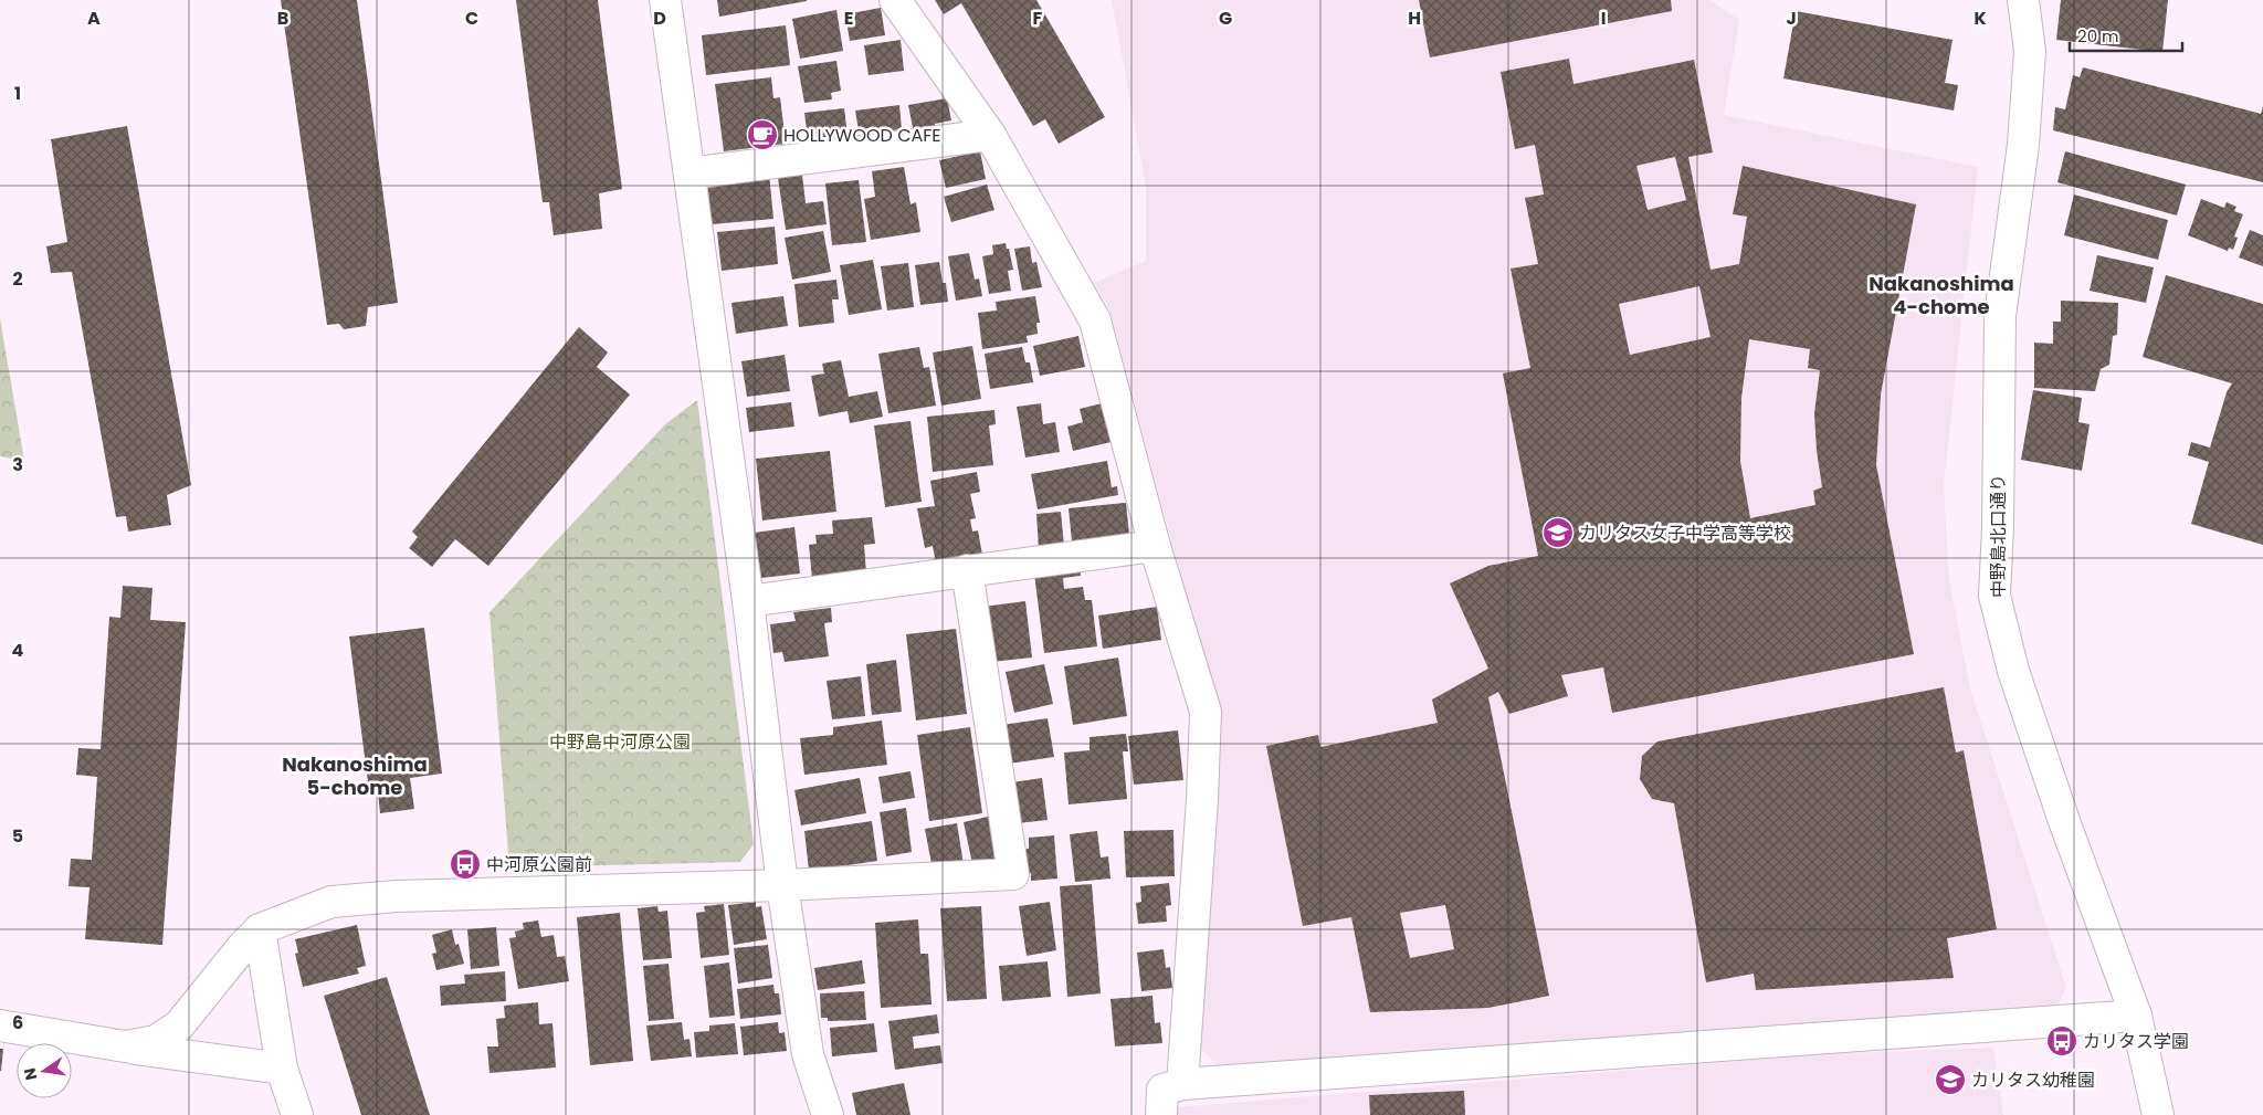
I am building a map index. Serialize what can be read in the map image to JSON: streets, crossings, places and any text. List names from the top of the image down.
{
  "streets": {
    "street": ["中野島北口通り"]
  },
  "districts": ["Nakanoshima 4-chome", "Nakanoshima 5-chome"],
  "parks": ["中野島中河原公園"],
  "places": {
    "cafe": ["HOLLYWOOD CAFE"],
    "school or university": ["カリタス女子中学高等学校", "カリタス幼稚園"],
    "bus stop": ["中河原公園前", "カリタス学園"]
  },
  "scale_bar": "20 m",
  "north": "left",
  "grid": {
    "columns": [
      "A",
      "B",
      "C",
      "D",
      "E",
      "F",
      "G",
      "H",
      "I",
      "J",
      "K"
    ],
    "rows": [
      "1",
      "2",
      "3",
      "4",
      "5",
      "6"
    ]
  }
}
